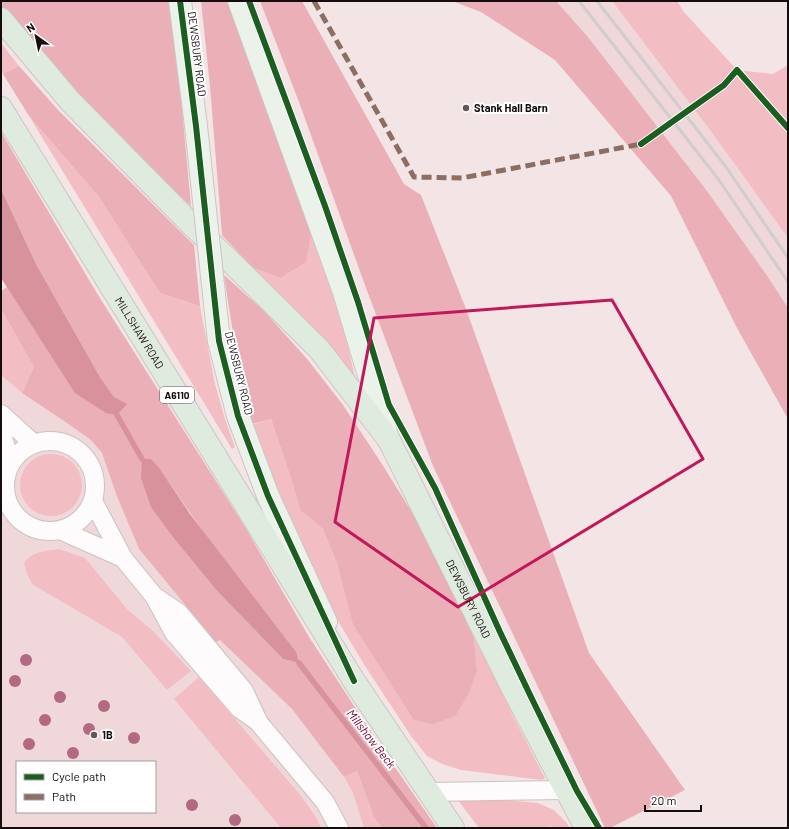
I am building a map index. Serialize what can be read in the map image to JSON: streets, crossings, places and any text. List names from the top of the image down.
{
  "streets": {
    "highway": ["DEWSBURY ROAD", "MILLSHAW ROAD", "A6110"]
  },
  "crossings": [
    ["DEWSBURY ROAD", "MILLSHAW ROAD"]
  ],
  "water": ["Millshaw Beck"],
  "places": ["Stank Hall Barn", "1B"],
  "legend": ["Cycle path", "Path"],
  "scale_bar": "20 m",
  "north": "top left"
}
